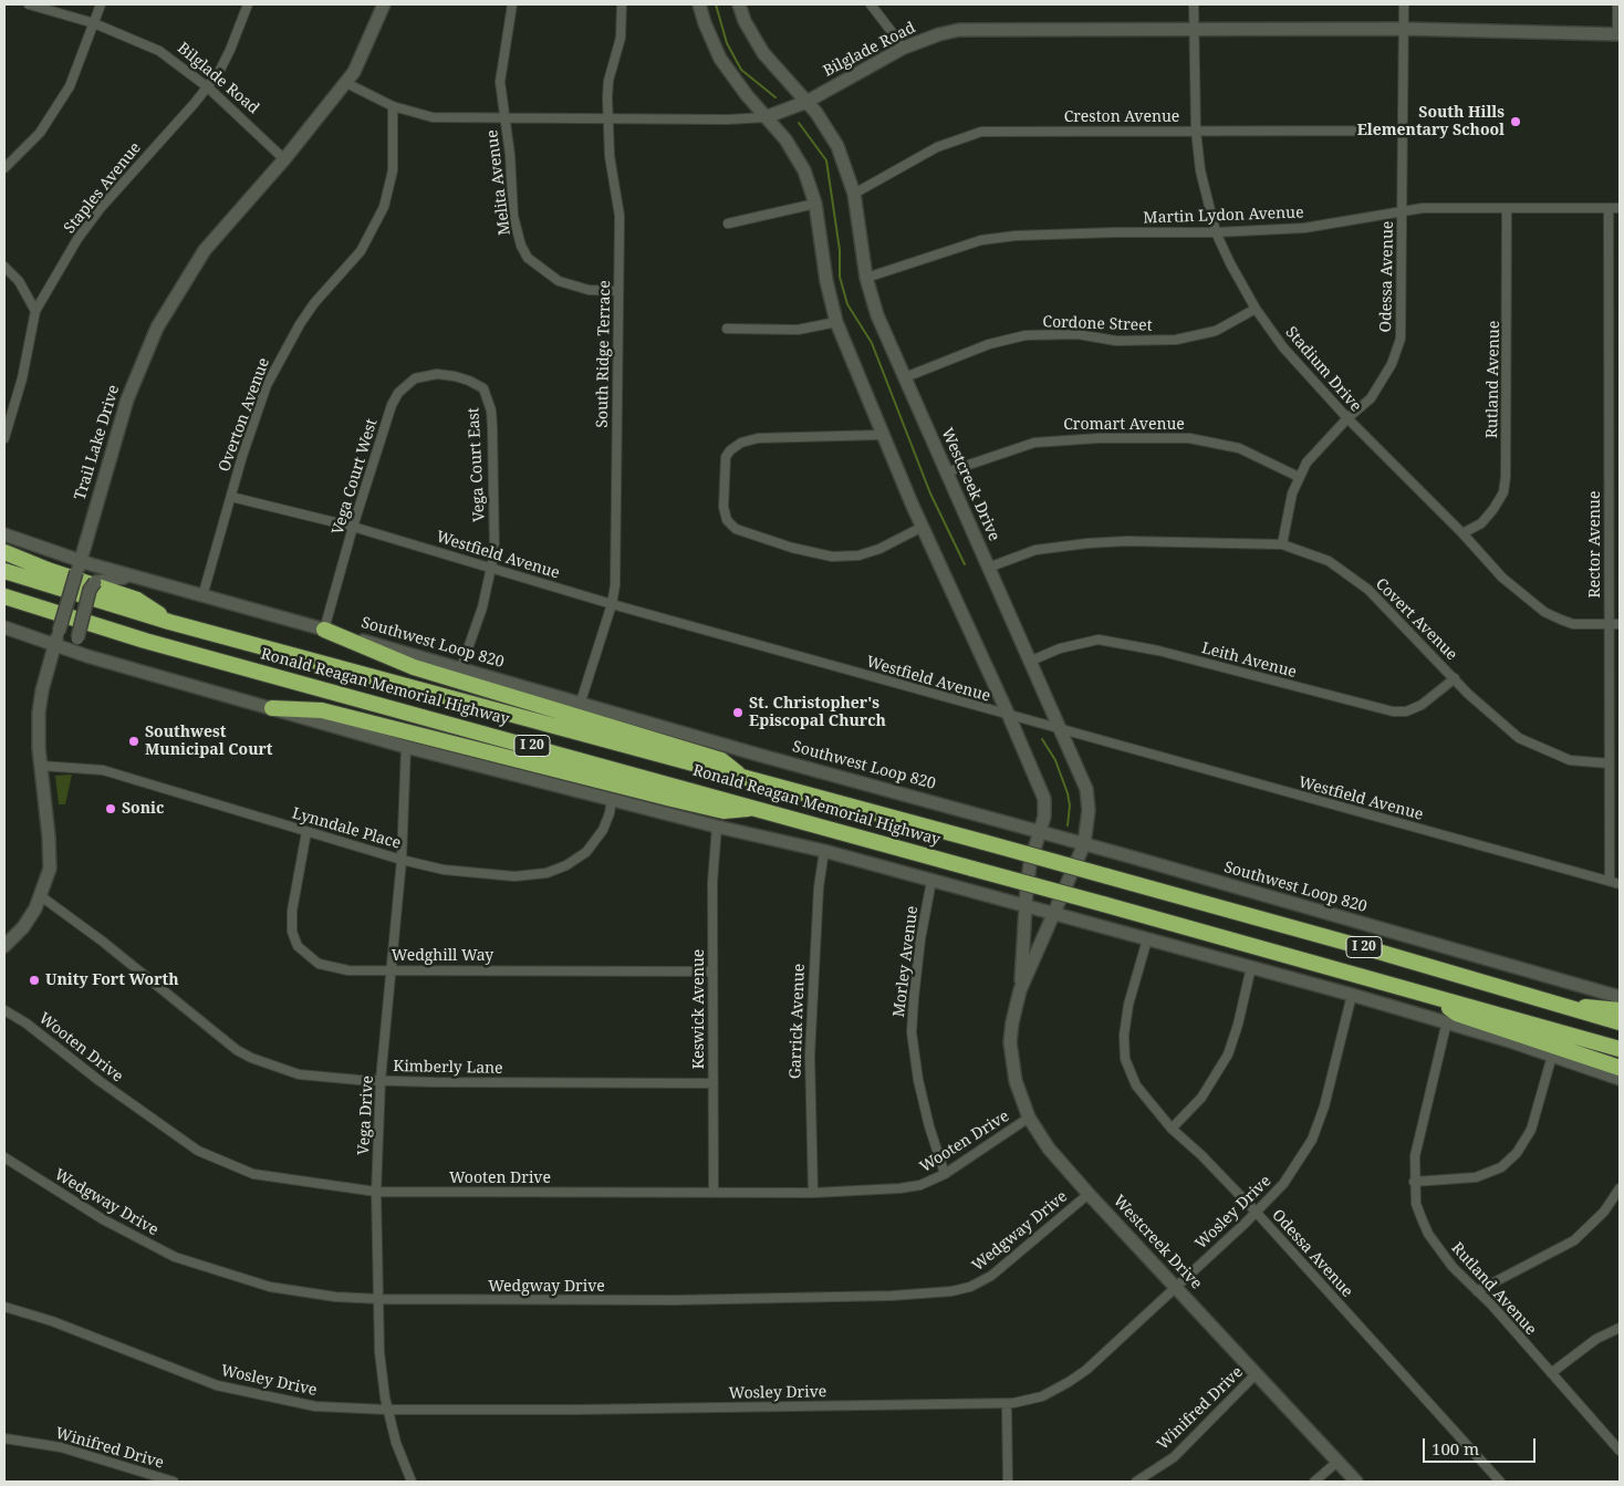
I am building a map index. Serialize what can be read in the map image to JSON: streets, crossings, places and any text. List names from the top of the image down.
{
  "streets": {
    "highway": ["Ronald Reagan Memorial Highway", "I 20"],
    "street": [
      "Bilglade Road",
      "Creston Avenue",
      "Melita Avenue",
      "Staples Avenue",
      "Martin Lydon Avenue",
      "Odessa Avenue",
      "Cordone Street",
      "South Ridge Terrace",
      "Stadium Drive",
      "Rutland Avenue",
      "Overton Avenue",
      "Cromart Avenue",
      "Trail Lake Drive",
      "Vega Court East",
      "Vega Court West",
      "Westcreek Drive",
      "Rector Avenue",
      "Westfield Avenue",
      "Covert Avenue",
      "Southwest Loop 820",
      "Leith Avenue",
      "Lynndale Place",
      "Wedghill Way",
      "Morley Avenue",
      "Keswick Avenue",
      "Garrick Avenue",
      "Wooten Drive",
      "Kimberly Lane",
      "Vega Drive",
      "Wedgway Drive",
      "Wosley Drive",
      "Winifred Drive"
    ]
  },
  "crossings": [
    ["Bilglade Road", "Melita Avenue"],
    ["Bilglade Road", "Staples Avenue"],
    ["Bilglade Road", "Odessa Avenue"],
    ["Bilglade Road", "South Ridge Terrace"],
    ["Bilglade Road", "Stadium Drive"],
    ["Bilglade Road", "Overton Avenue"],
    ["Bilglade Road", "Trail Lake Drive"],
    ["Bilglade Road", "Westcreek Drive"],
    ["Creston Avenue", "Odessa Avenue"],
    ["Creston Avenue", "Stadium Drive"],
    ["Creston Avenue", "Westcreek Drive"],
    ["Melita Avenue", "South Ridge Terrace"],
    ["Martin Lydon Avenue", "Odessa Avenue"],
    ["Martin Lydon Avenue", "Stadium Drive"],
    ["Martin Lydon Avenue", "Rutland Avenue"],
    ["Martin Lydon Avenue", "Westcreek Drive"],
    ["Martin Lydon Avenue", "Rector Avenue"],
    ["Odessa Avenue", "Stadium Drive"],
    ["Odessa Avenue", "Cromart Avenue"],
    ["Odessa Avenue", "Covert Avenue"],
    ["Odessa Avenue", "Wosley Drive"],
    ["Cordone Street", "Stadium Drive"],
    ["Cordone Street", "Westcreek Drive"],
    ["South Ridge Terrace", "Westfield Avenue"],
    ["South Ridge Terrace", "Southwest Loop 820"],
    ["Stadium Drive", "Rutland Avenue"],
    ["Stadium Drive", "Rector Avenue"],
    ["Overton Avenue", "Westfield Avenue"],
    ["Overton Avenue", "Southwest Loop 820"],
    ["Cromart Avenue", "Westcreek Drive"],
    ["Trail Lake Drive", "Southwest Loop 820"],
    ["Trail Lake Drive", "Lynndale Place"],
    ["Trail Lake Drive", "Kimberly Lane"],
    ["Vega Court East", "Vega Court West"],
    ["Vega Court East", "Westfield Avenue"],
    ["Vega Court East", "Southwest Loop 820"],
    ["Vega Court West", "Westfield Avenue"],
    ["Vega Court West", "Southwest Loop 820"],
    ["Westcreek Drive", "Westfield Avenue"],
    ["Westcreek Drive", "Covert Avenue"],
    ["Westcreek Drive", "Southwest Loop 820"],
    ["Westcreek Drive", "Leith Avenue"],
    ["Westcreek Drive", "Wooten Drive"],
    ["Westcreek Drive", "Wedgway Drive"],
    ["Westcreek Drive", "Wosley Drive"],
    ["Westcreek Drive", "Winifred Drive"],
    ["Rector Avenue", "Westfield Avenue"],
    ["Rector Avenue", "Covert Avenue"],
    ["Covert Avenue", "Leith Avenue"],
    ["Lynndale Place", "Wedghill Way"],
    ["Lynndale Place", "Vega Drive"],
    ["Wedghill Way", "Keswick Avenue"],
    ["Wedghill Way", "Vega Drive"],
    ["Morley Avenue", "Wooten Drive"],
    ["Keswick Avenue", "Wooten Drive"],
    ["Keswick Avenue", "Kimberly Lane"],
    ["Garrick Avenue", "Wooten Drive"],
    ["Wooten Drive", "Vega Drive"],
    ["Kimberly Lane", "Vega Drive"],
    ["Vega Drive", "Wedgway Drive"],
    ["Vega Drive", "Wosley Drive"]
  ],
  "places": [
    "South Hills Elementary School",
    "St. Christopher's Episcopal Church",
    "Southwest Municipal Court",
    "Sonic",
    "Unity Fort Worth"
  ],
  "scale_bar": "100 m"
}
